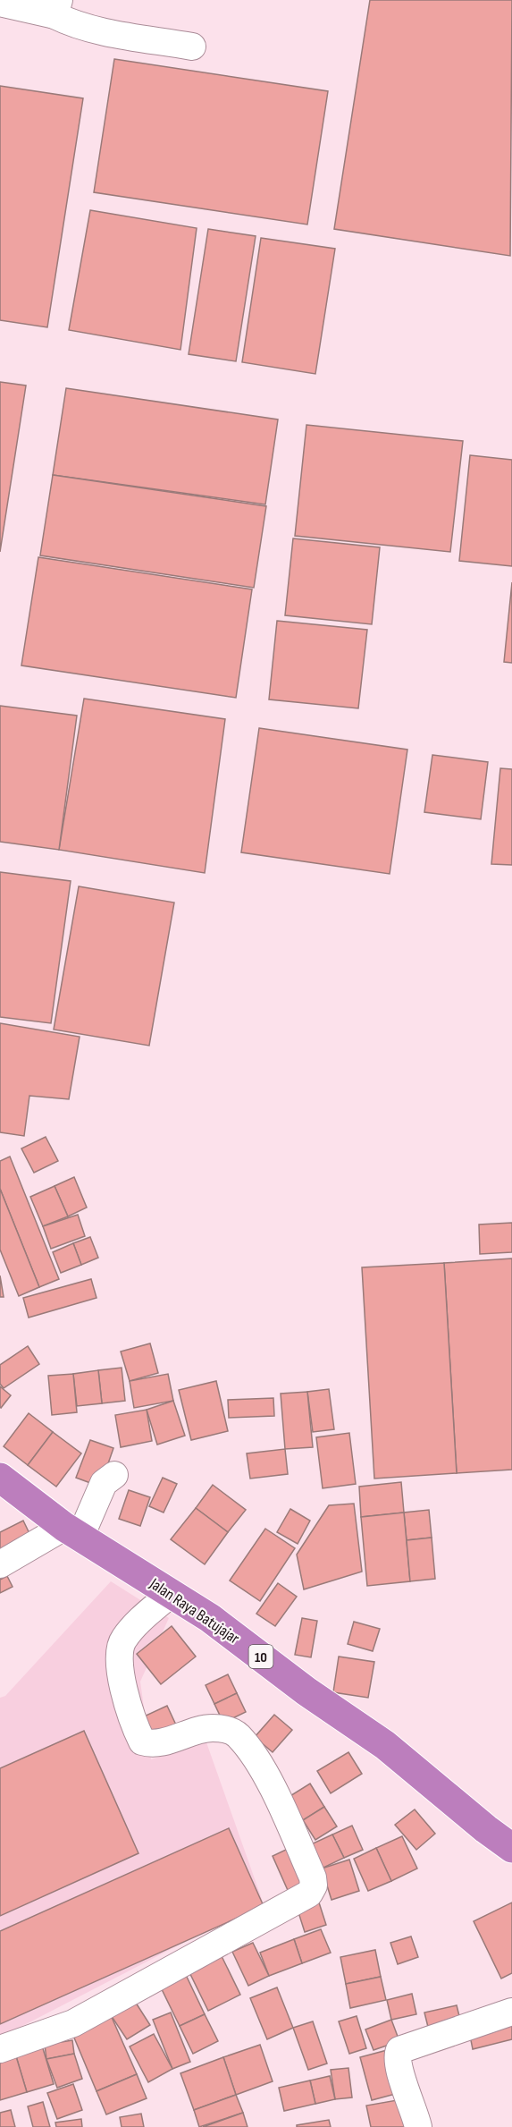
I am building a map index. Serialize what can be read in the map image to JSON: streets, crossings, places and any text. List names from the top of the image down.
{
  "streets": {
    "highway": ["Jalan Raya Batujajar", "10"]
  }
}
